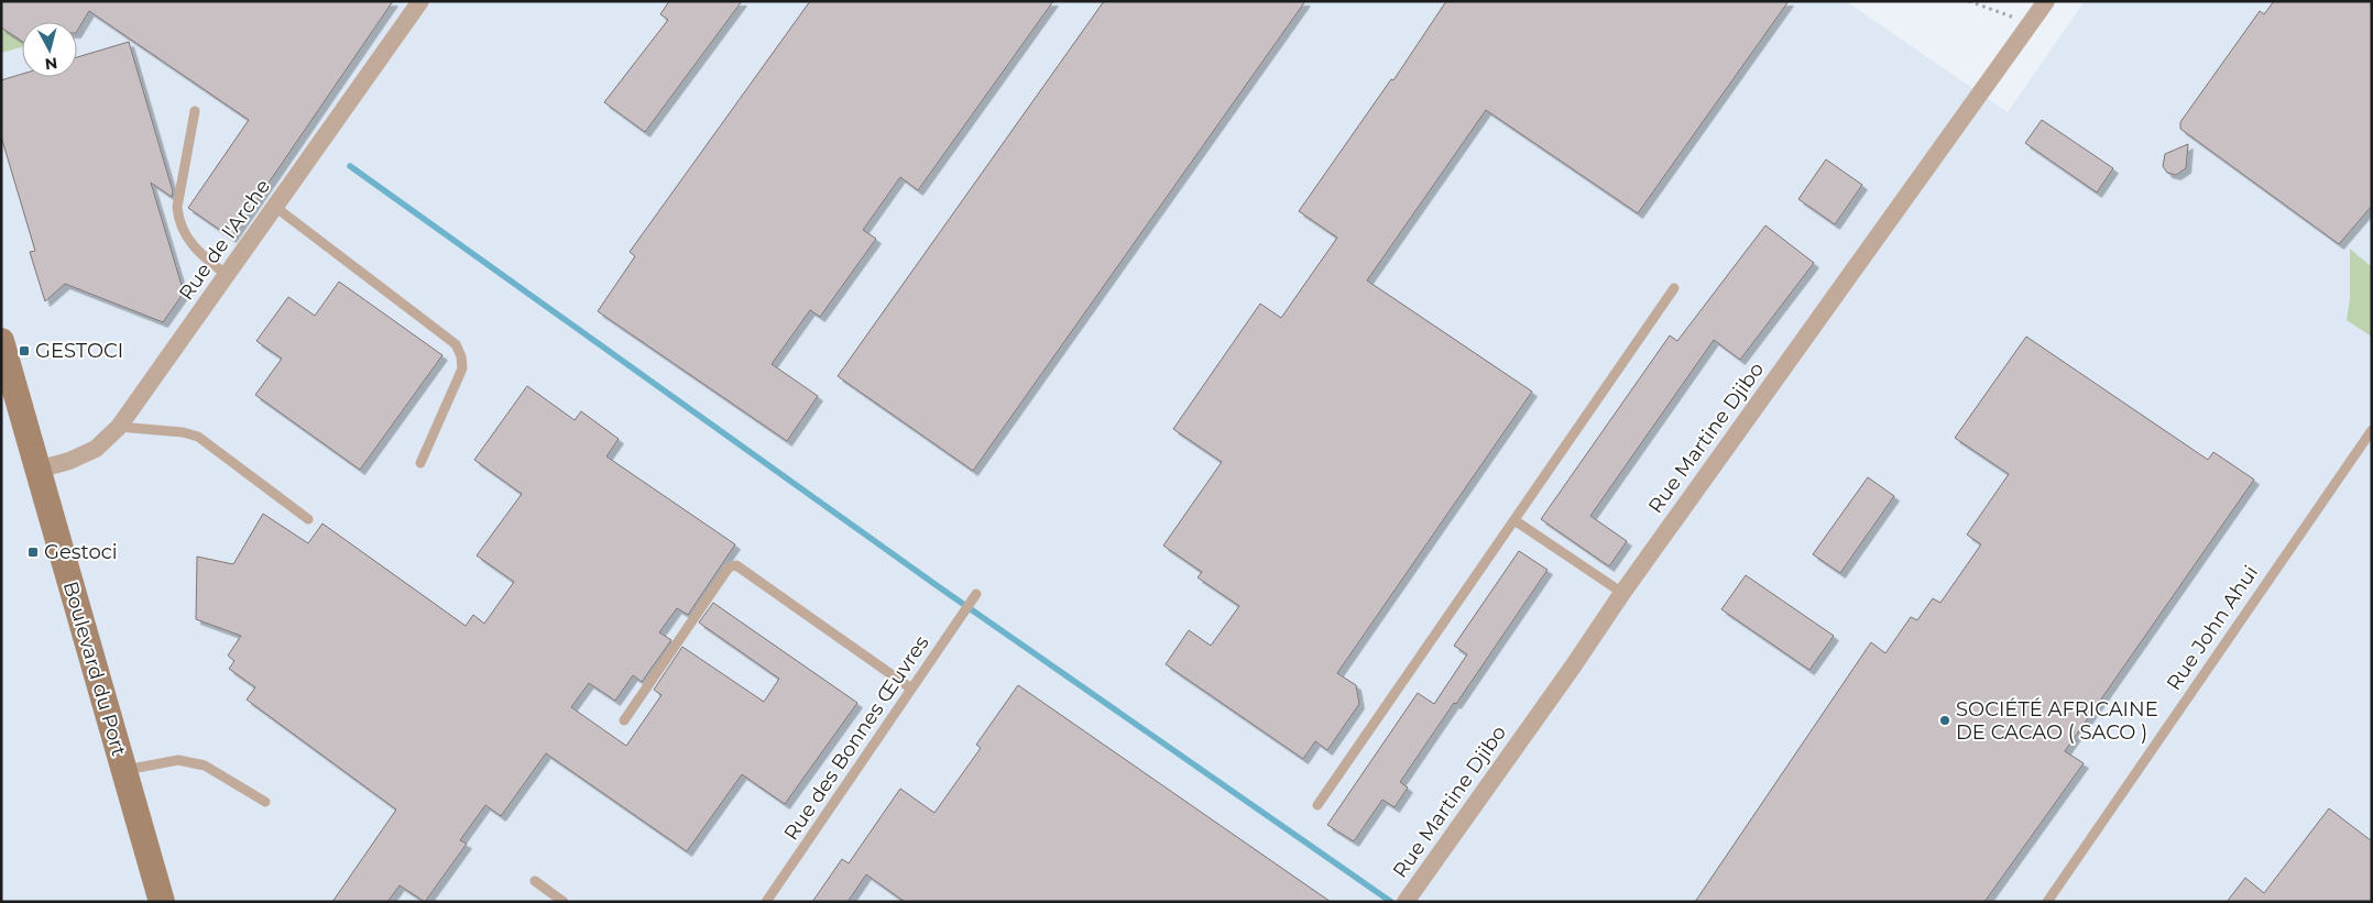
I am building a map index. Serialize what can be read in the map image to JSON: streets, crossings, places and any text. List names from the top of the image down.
{
  "streets": {
    "main road": ["Boulevard du Port"],
    "street": ["Rue de l'Arche", "Rue Martine Djibo"],
    "lane": ["Rue John Ahui", "Rue des Bonnes Œuvres"]
  },
  "crossings": [
    ["Rue de l'Arche", "Boulevard du Port"]
  ],
  "places": {
    "transit": ["GESTOCI", "Gestoci"],
    "other": ["SOCIÉTÉ AFRICAINE DE CACAO ( SACO )"]
  },
  "north": "bottom"
}
